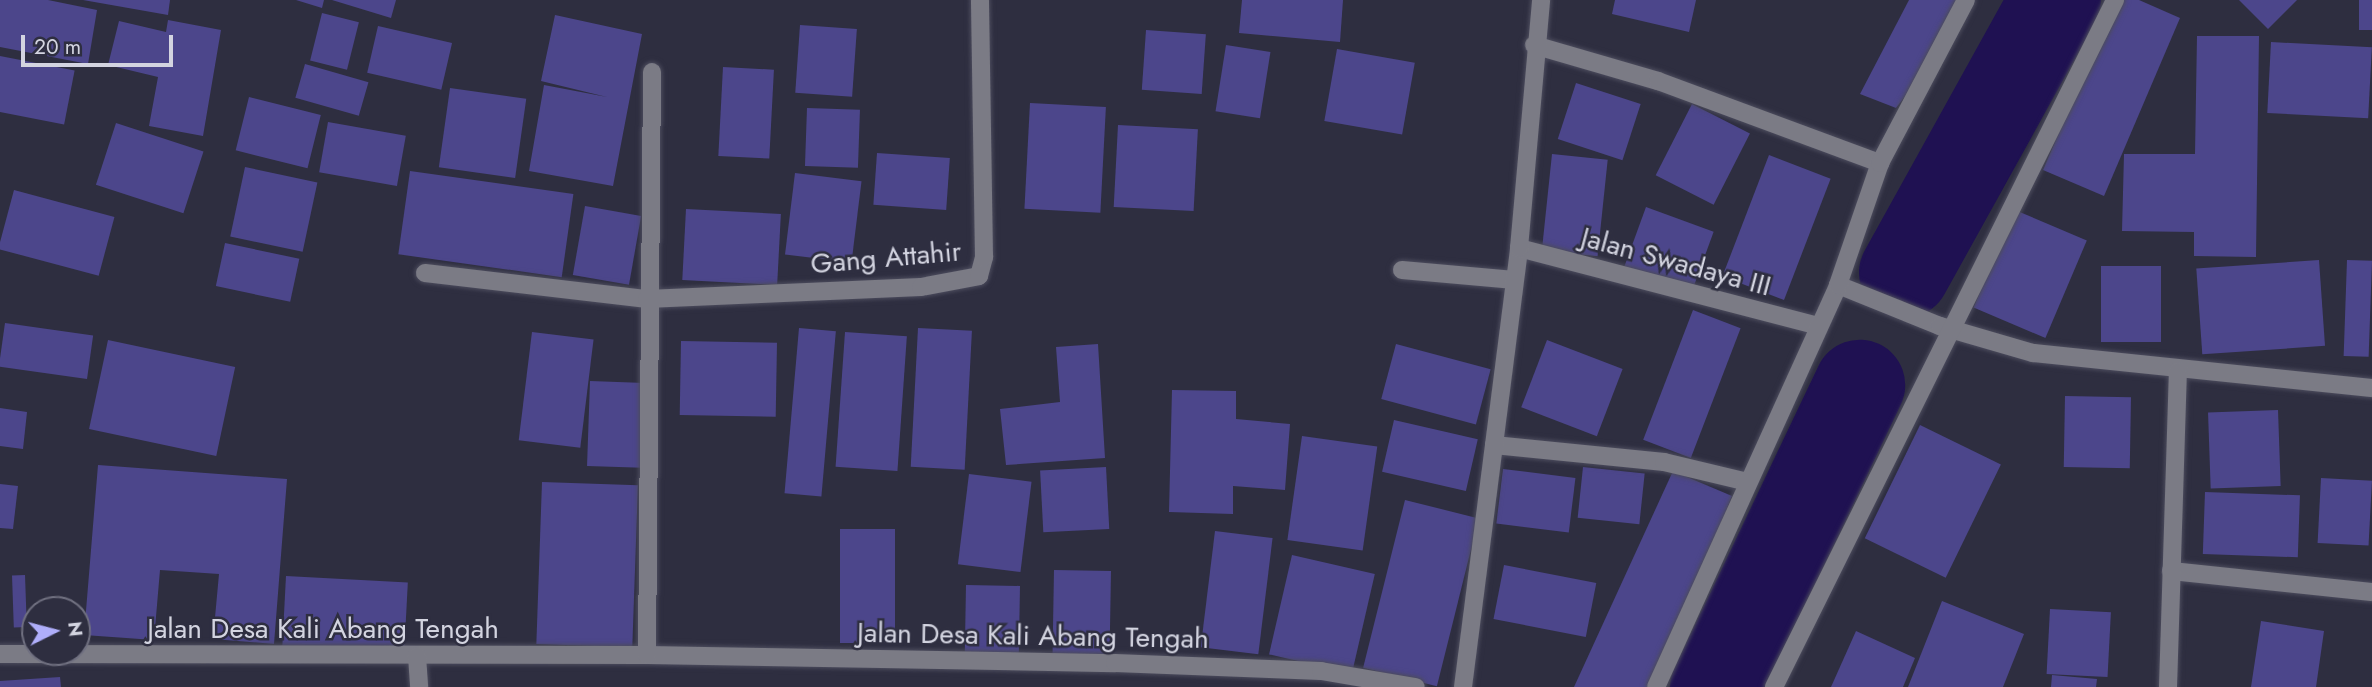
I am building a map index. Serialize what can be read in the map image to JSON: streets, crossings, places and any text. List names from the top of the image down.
{
  "streets": {
    "street": ["Gang Attahir", "Jalan Swadaya III", "Jalan Desa Kali Abang Tengah"]
  },
  "scale_bar": "20 m",
  "north": "right"
}
